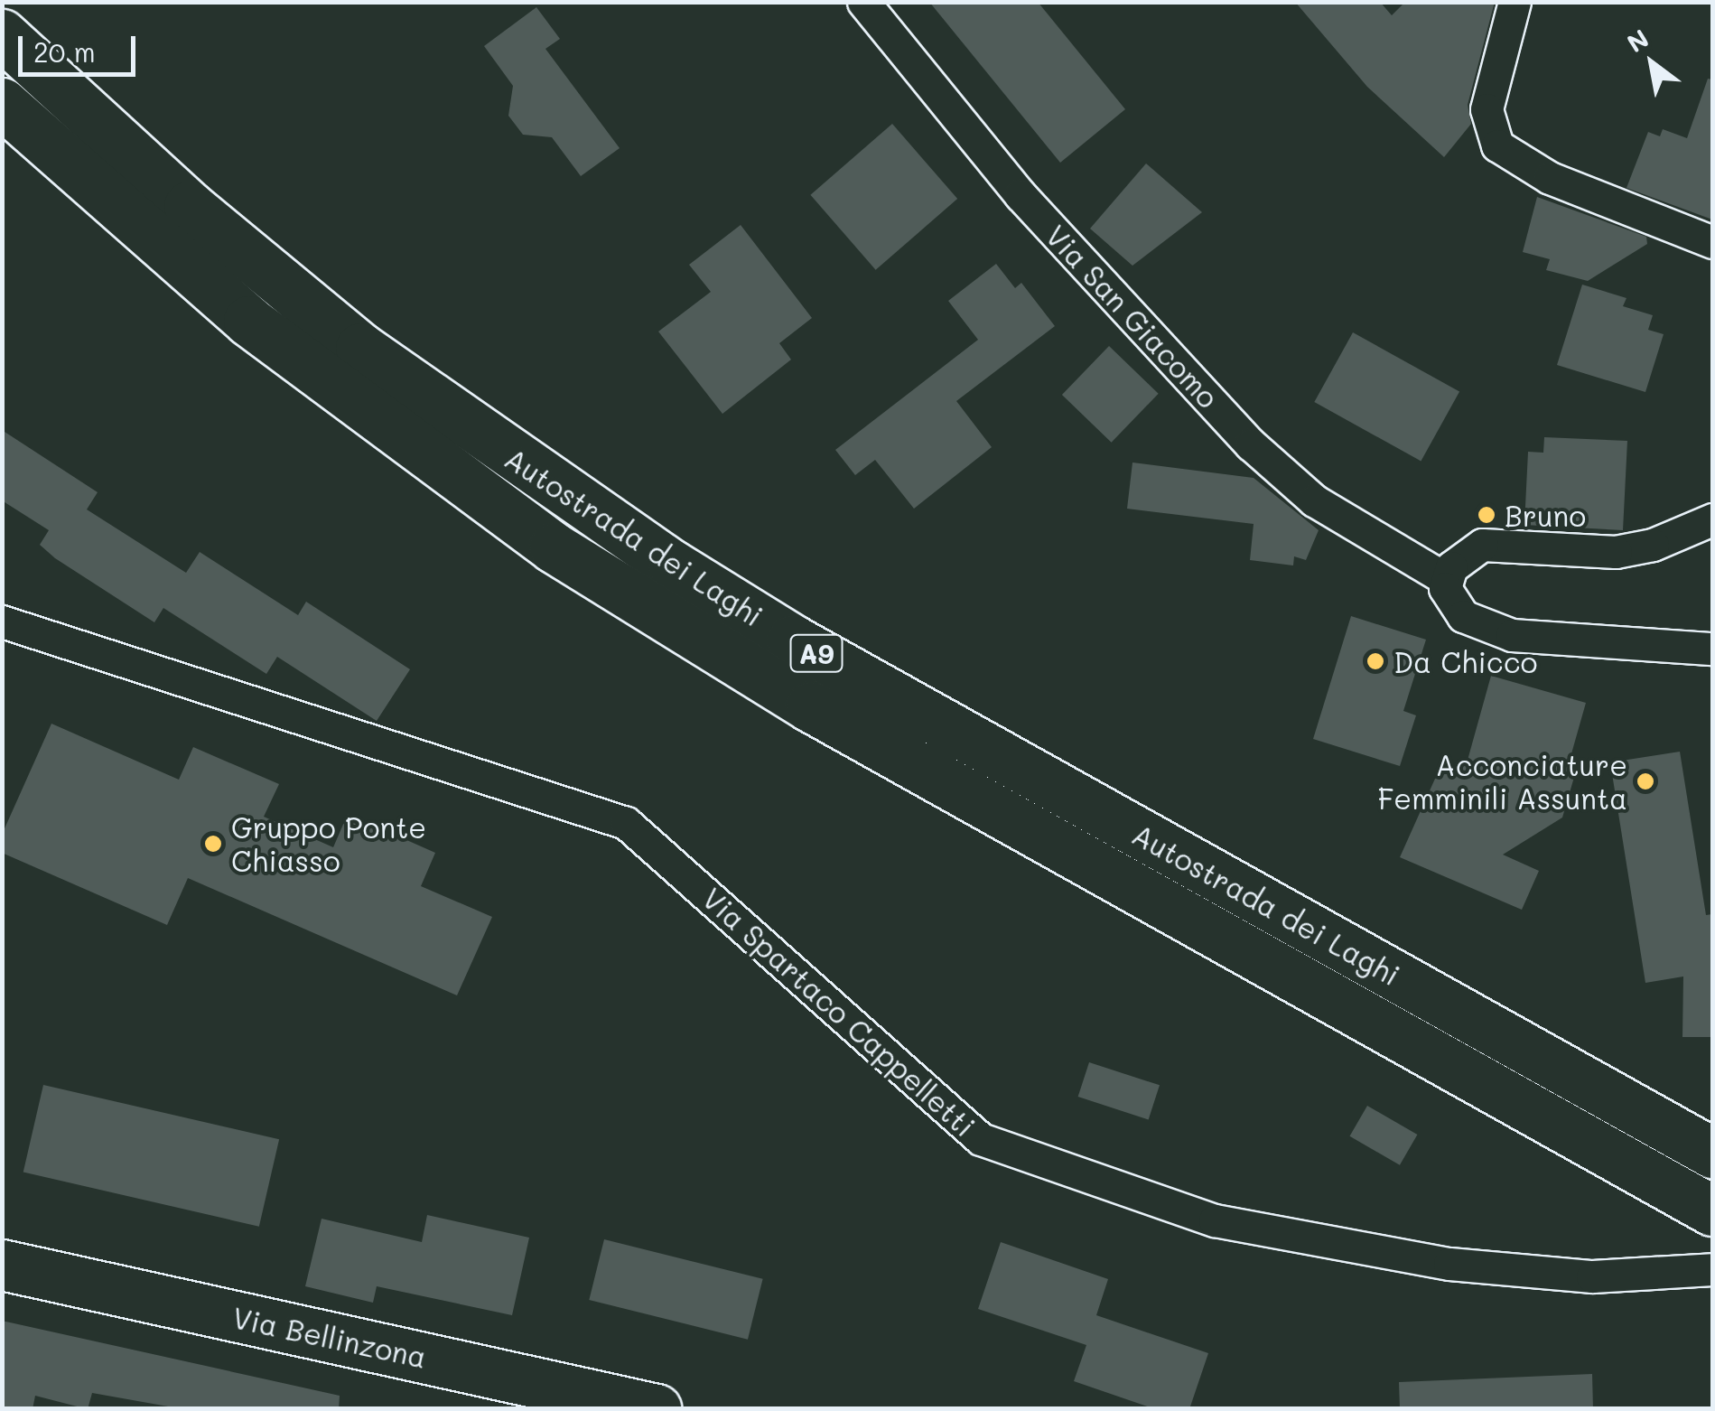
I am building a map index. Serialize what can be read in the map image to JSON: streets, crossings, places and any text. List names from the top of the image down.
{
  "streets": {
    "main road": ["Autostrada dei Laghi", "A9", "Via Bellinzona"],
    "street": ["Via San Giacomo", "Via Spartaco Cappelletti"]
  },
  "places": [
    "Bruno",
    "Da Chicco",
    "Acconciature Femminili Assunta",
    "Gruppo Ponte Chiasso"
  ],
  "scale_bar": "20 m",
  "north": "top left"
}
